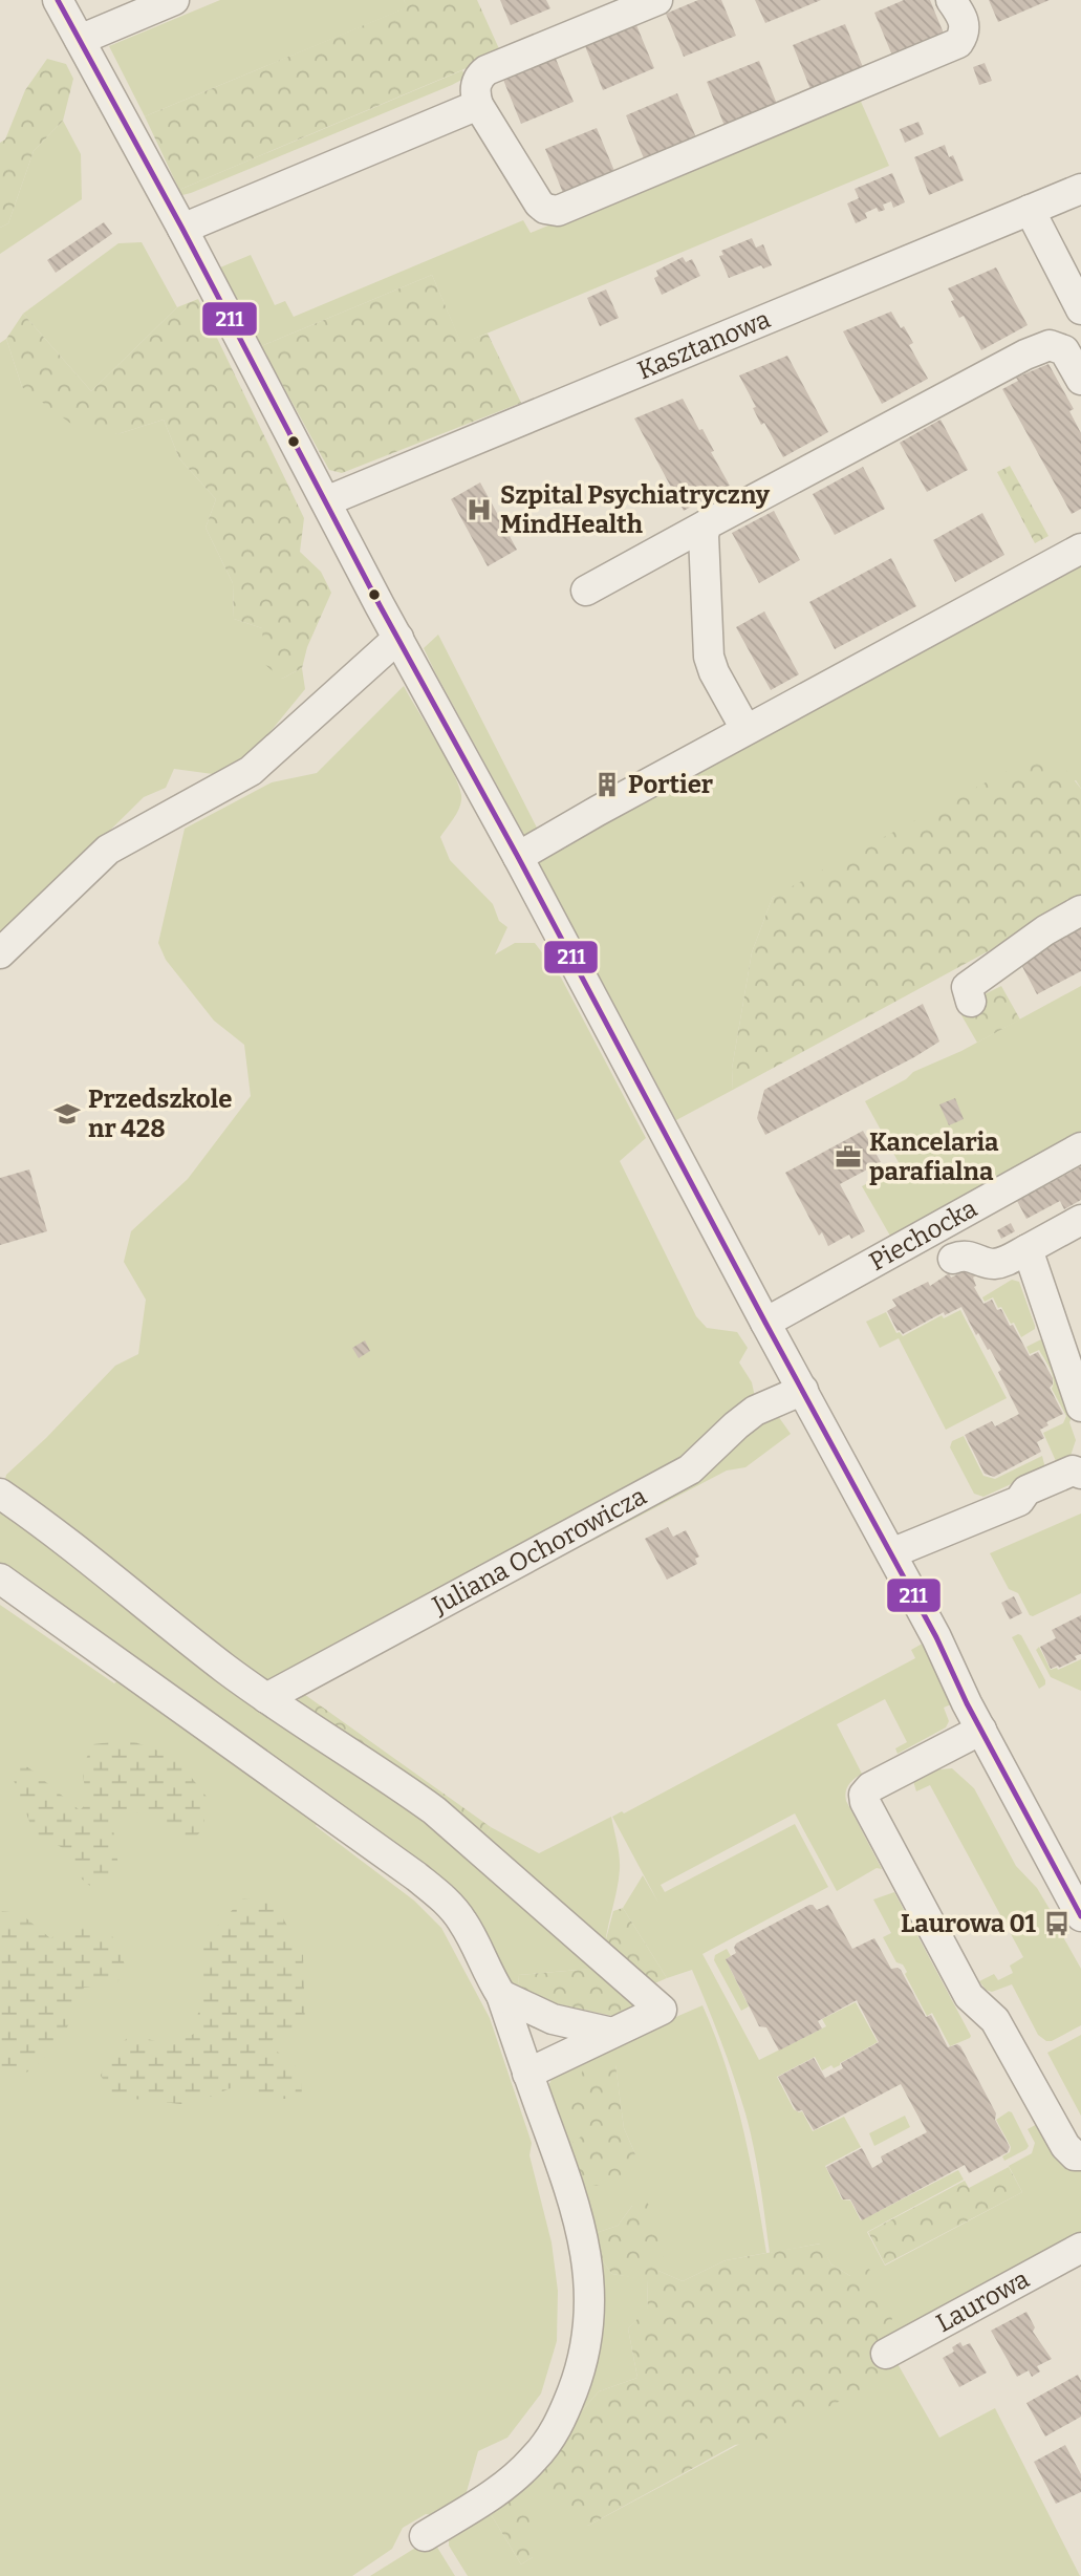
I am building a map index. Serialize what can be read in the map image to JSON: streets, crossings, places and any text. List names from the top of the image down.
{
  "streets": {
    "street": [
      "Kasztanowa",
      "Piechocka",
      "Juliana Ochorowicza",
      "Laurowa"
    ]
  },
  "places": {
    "hospital": ["Szpital Psychiatryczny MindHealth"],
    "building": ["Portier"],
    "school or university": ["Przedszkole nr 428"],
    "office": ["Kancelaria parafialna"],
    "bus stop": ["Laurowa 01"]
  },
  "lines": ["transit line 211"]
}
